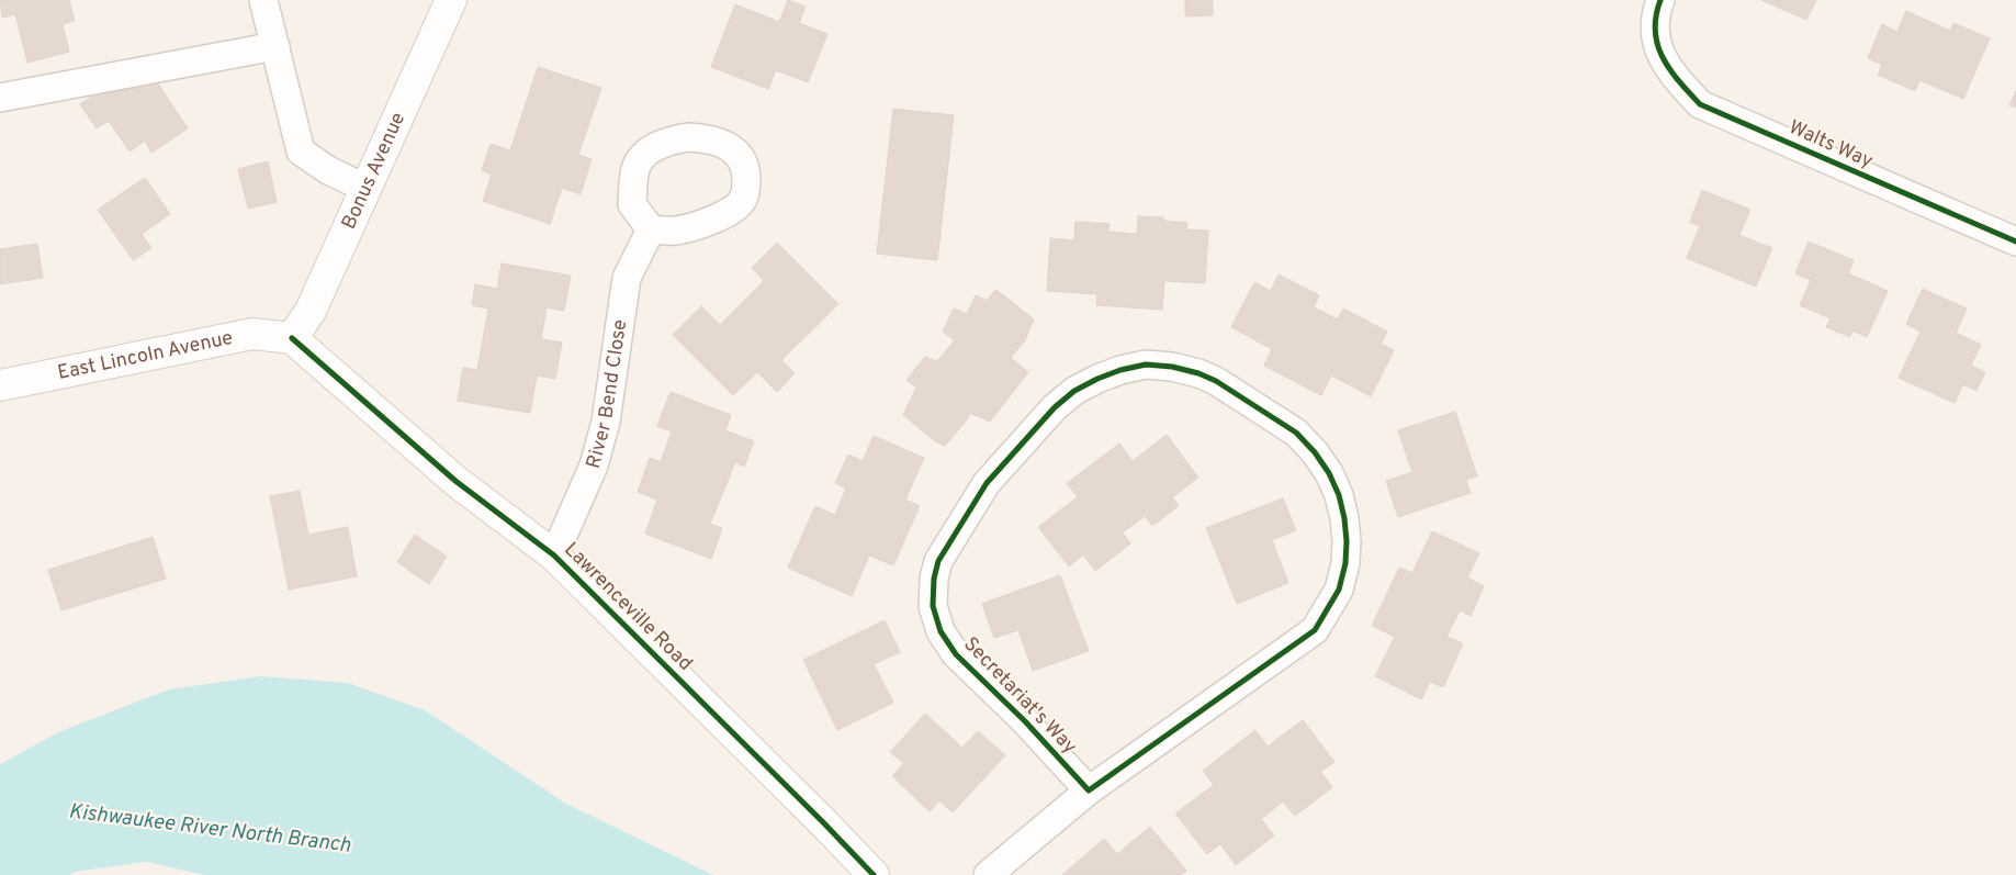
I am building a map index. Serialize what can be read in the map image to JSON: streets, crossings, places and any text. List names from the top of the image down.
{
  "streets": {
    "street": [
      "Walts Way",
      "Bonus Avenue",
      "East Lincoln Avenue",
      "River Bend Close",
      "Lawrenceville Road",
      "Secretariat's Way"
    ]
  },
  "crossings": [
    ["Bonus Avenue", "East Lincoln Avenue"],
    ["Bonus Avenue", "Lawrenceville Road"],
    ["East Lincoln Avenue", "Lawrenceville Road"],
    ["River Bend Close", "Lawrenceville Road"]
  ],
  "water": ["Kishwaukee River North Branch"]
}
